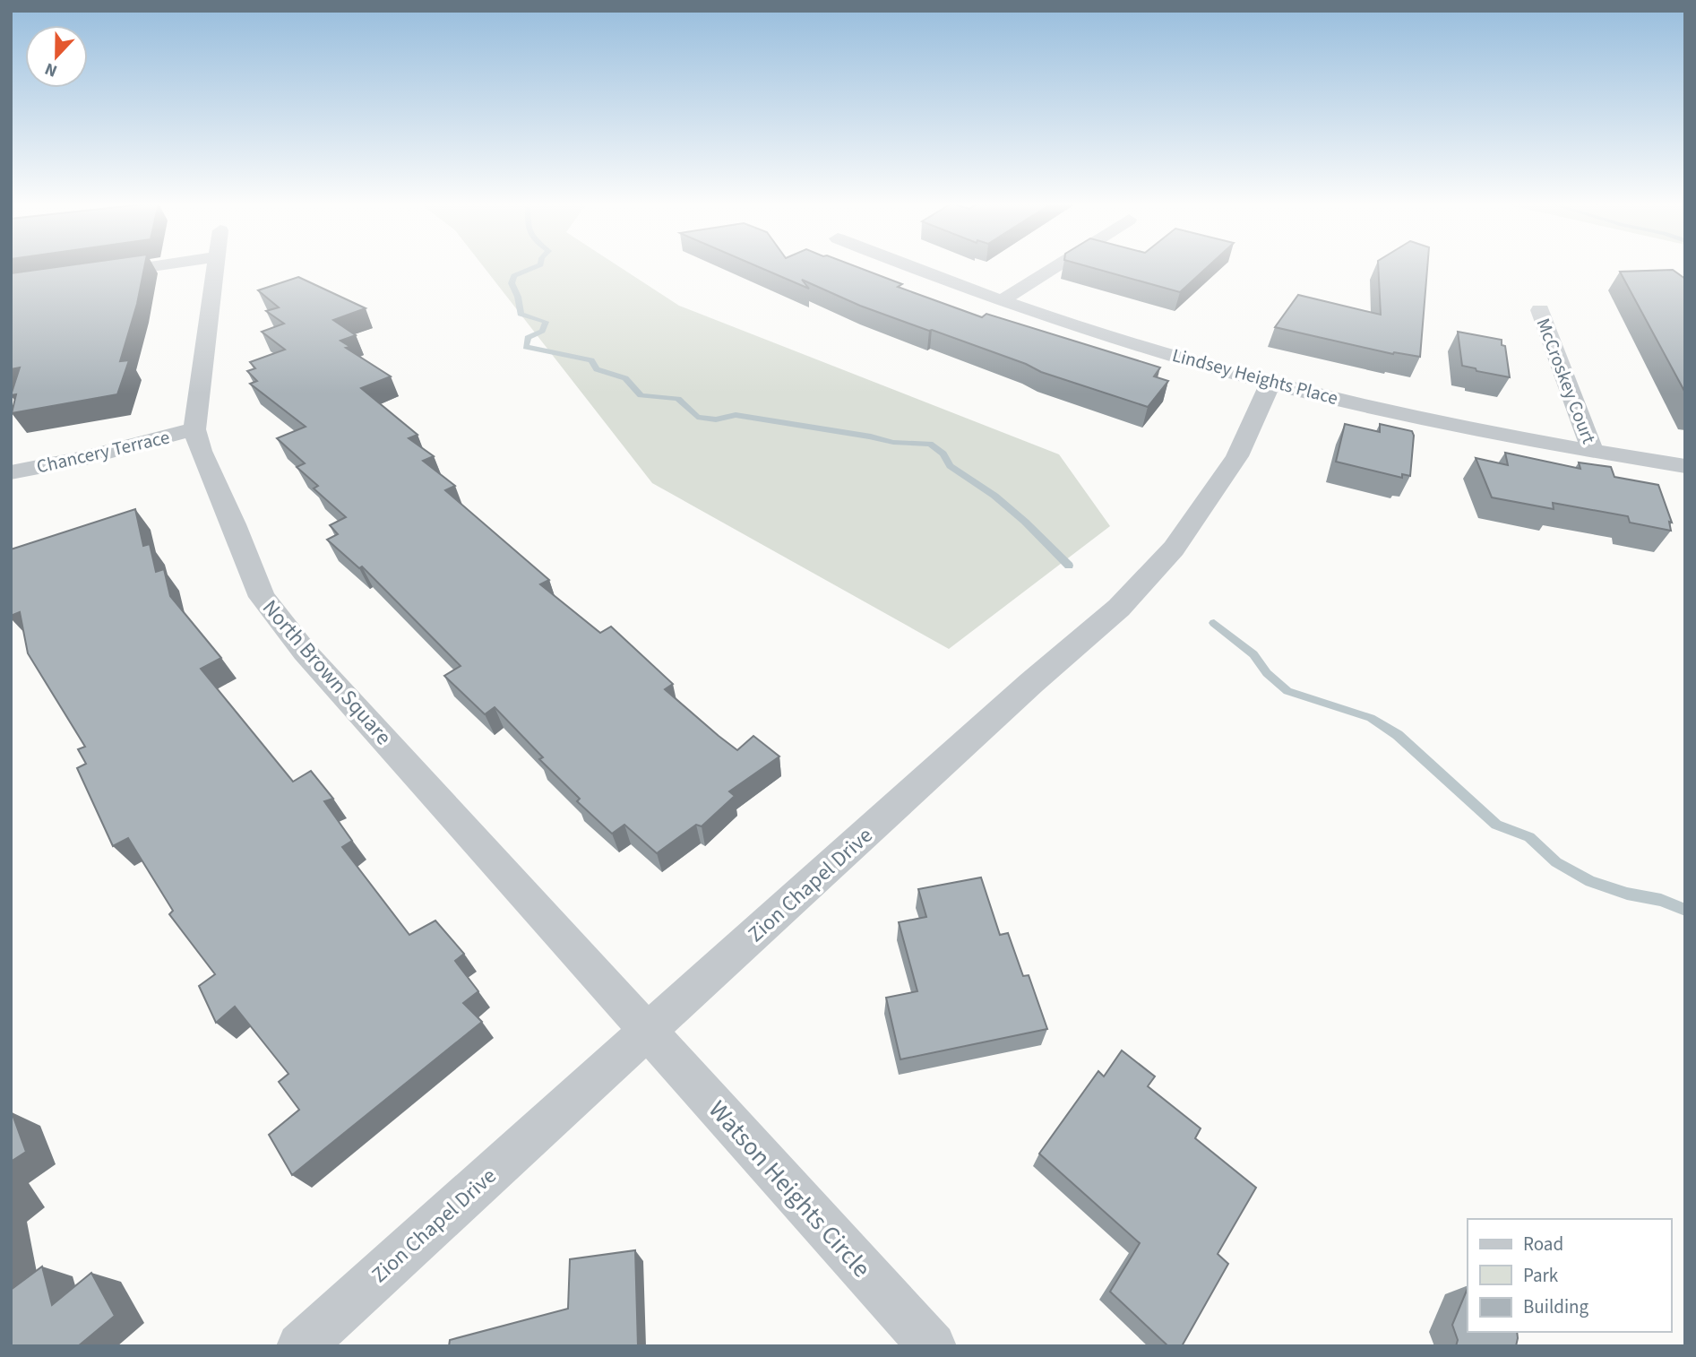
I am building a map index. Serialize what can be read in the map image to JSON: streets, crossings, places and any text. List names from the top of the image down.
{
  "streets": {
    "street": [
      "Lindsey Heights Place",
      "McCroskey Court",
      "Chancery Terrace",
      "North Brown Square",
      "Zion Chapel Drive",
      "Watson Heights Circle"
    ]
  },
  "crossings": [
    ["Lindsey Heights Place", "McCroskey Court"],
    ["Lindsey Heights Place", "Zion Chapel Drive"],
    ["Chancery Terrace", "North Brown Square"],
    ["North Brown Square", "Zion Chapel Drive"],
    ["North Brown Square", "Watson Heights Circle"],
    ["Zion Chapel Drive", "Watson Heights Circle"]
  ],
  "legend": ["Road", "Park", "Building"],
  "north": "bottom"
}
